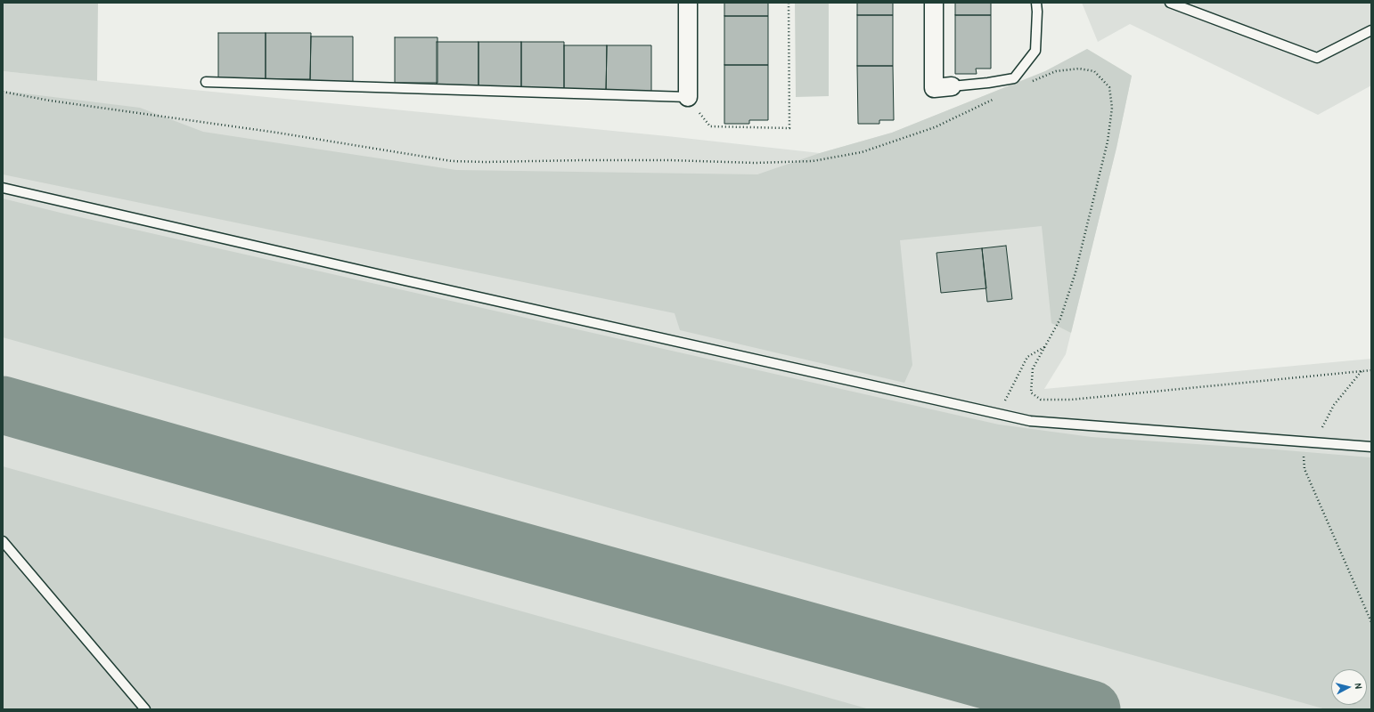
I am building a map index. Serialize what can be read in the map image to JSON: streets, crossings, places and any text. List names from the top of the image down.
{
  "north": "right"
}
